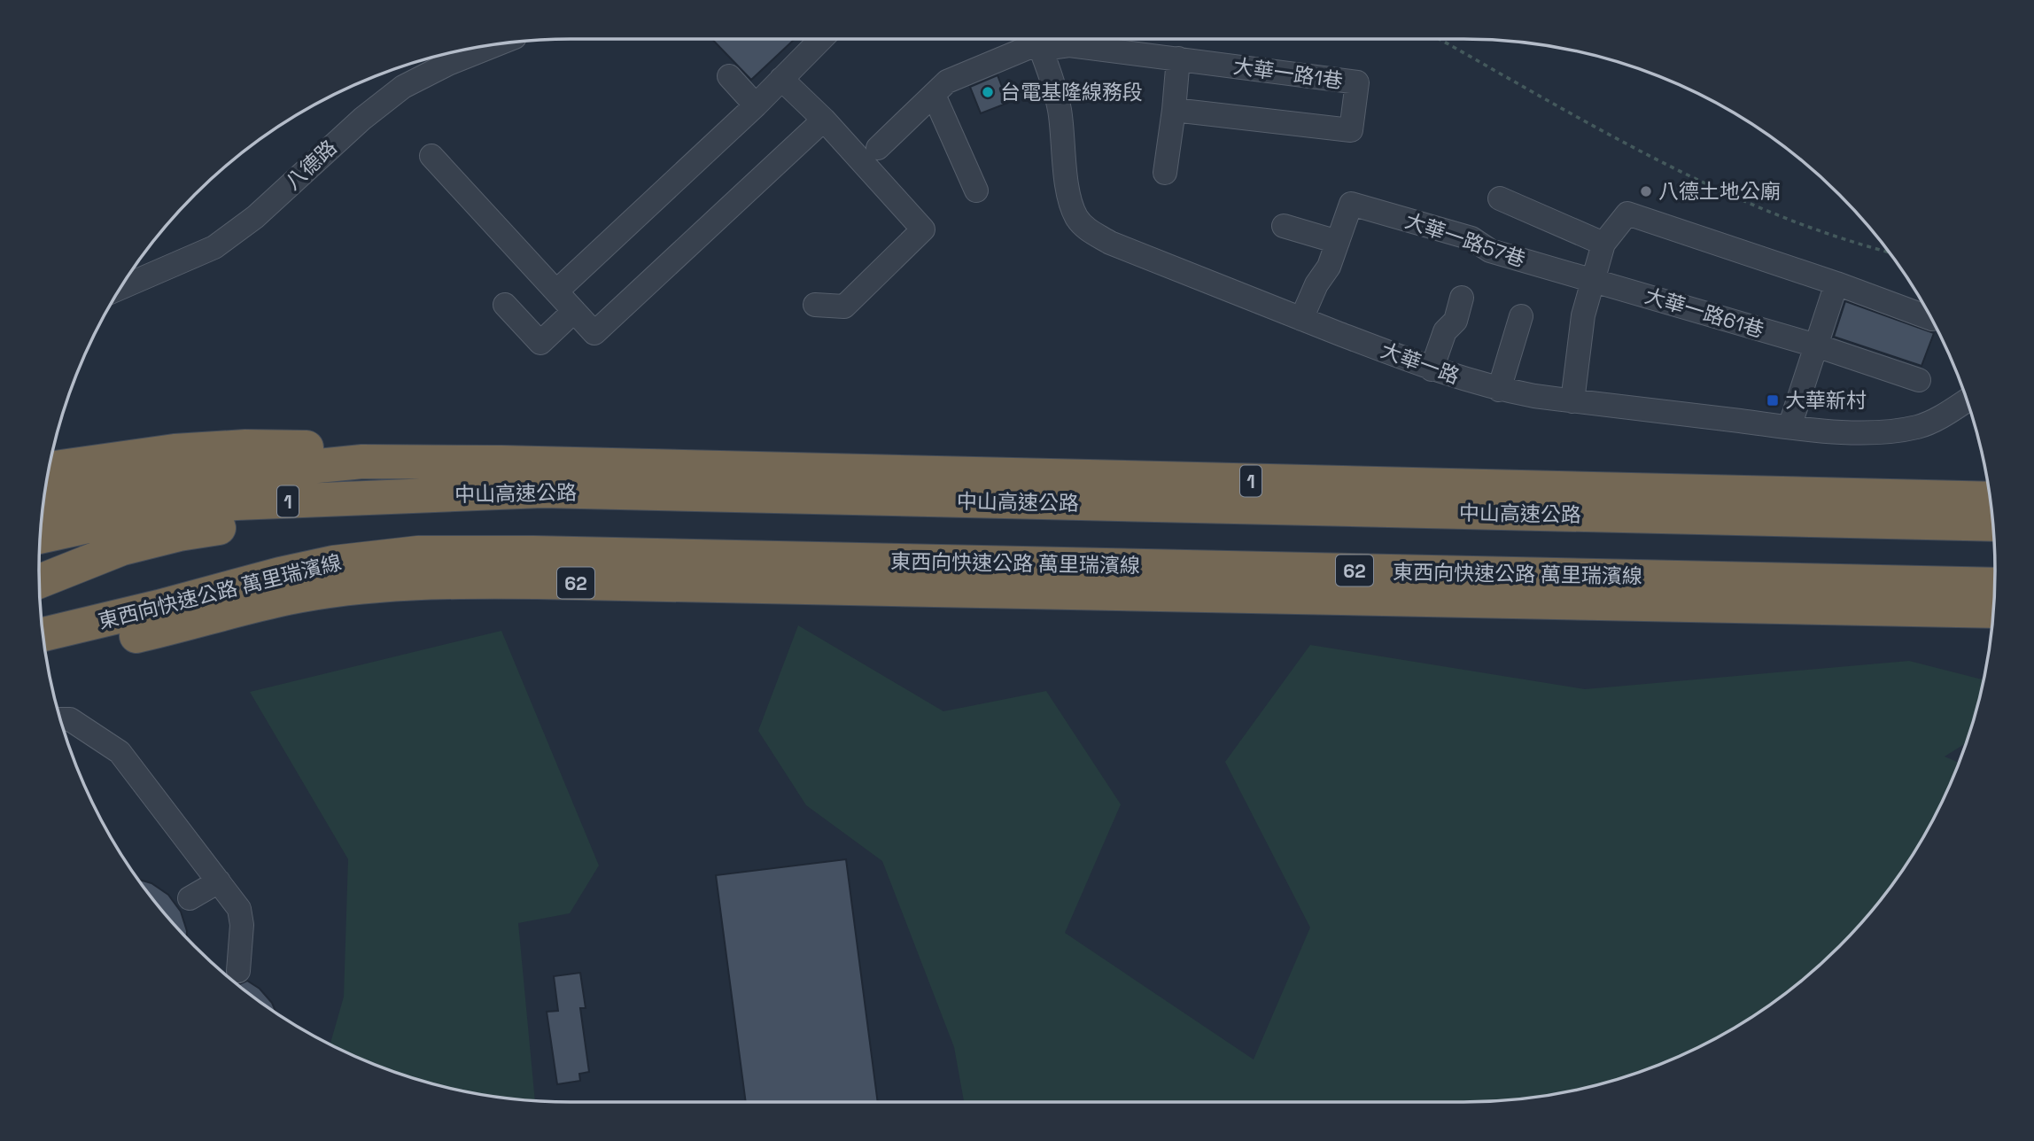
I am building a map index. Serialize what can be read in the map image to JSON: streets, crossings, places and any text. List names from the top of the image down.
{
  "streets": {
    "highway": [
      "1",
      "中山高速公路",
      "東西向快速公路 萬里瑞濱線",
      "62"
    ],
    "street": [
      "大華一路1巷",
      "八德路",
      "大華一路57巷",
      "大華一路61巷",
      "大華一路"
    ]
  },
  "crossings": [
    ["大華一路1巷", "大華一路"],
    ["大華一路57巷", "大華一路61巷"],
    ["大華一路57巷", "大華一路"]
  ],
  "places": {
    "other": ["台電基隆線務段", "八德土地公廟"],
    "transit": ["大華新村"]
  }
}
